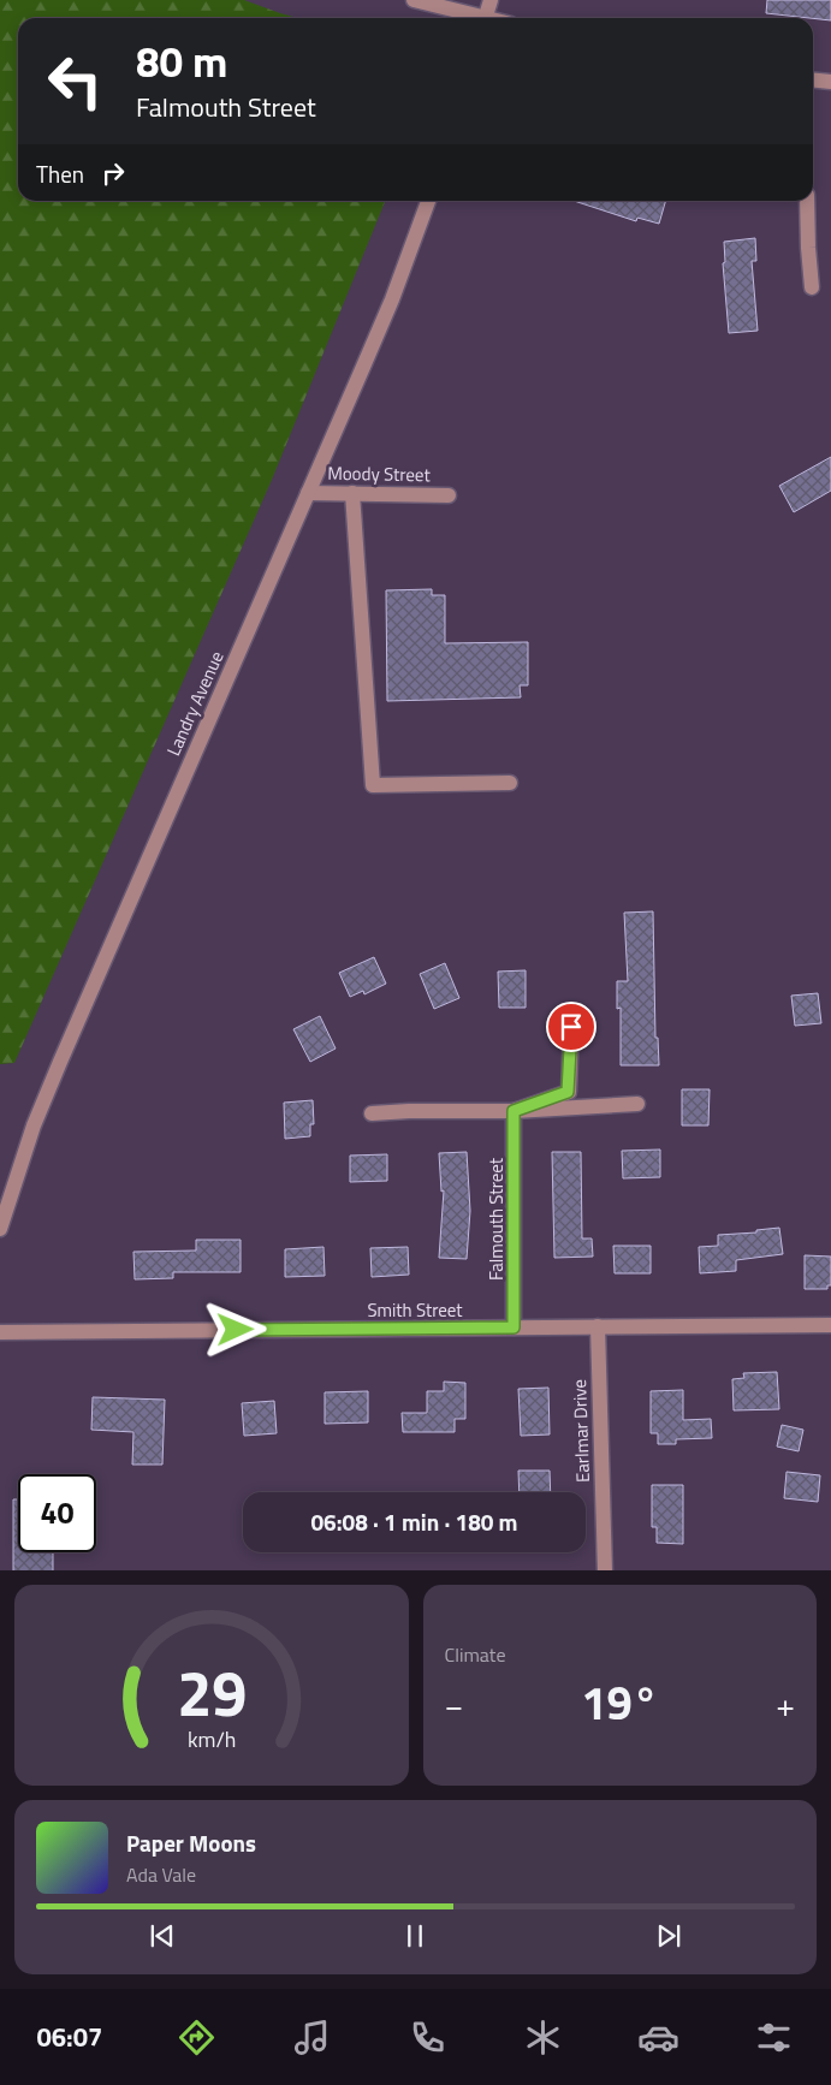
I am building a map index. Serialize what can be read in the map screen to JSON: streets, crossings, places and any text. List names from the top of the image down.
{
  "streets": {
    "street": [
      "Moody Street",
      "Landry Avenue",
      "Falmouth Street",
      "Smith Street",
      "Earlmar Drive"
    ]
  },
  "crossings": [
    ["Moody Street", "Landry Avenue"],
    ["Falmouth Street", "Smith Street"],
    ["Smith Street", "Earlmar Drive"]
  ],
  "page": {
    "turn": ["80 m", "Falmouth Street"],
    "then": "Then",
    "limit": "40",
    "trip": "06:08 · 1 min · 180 m",
    "tile": "Climate",
    "heat": ["−", "19°", "+"],
    "song": ["Paper Moons", "Ada Vale"],
    "tabs": "06:07",
    "gauge": ["29", "km/h"]
  }
}
